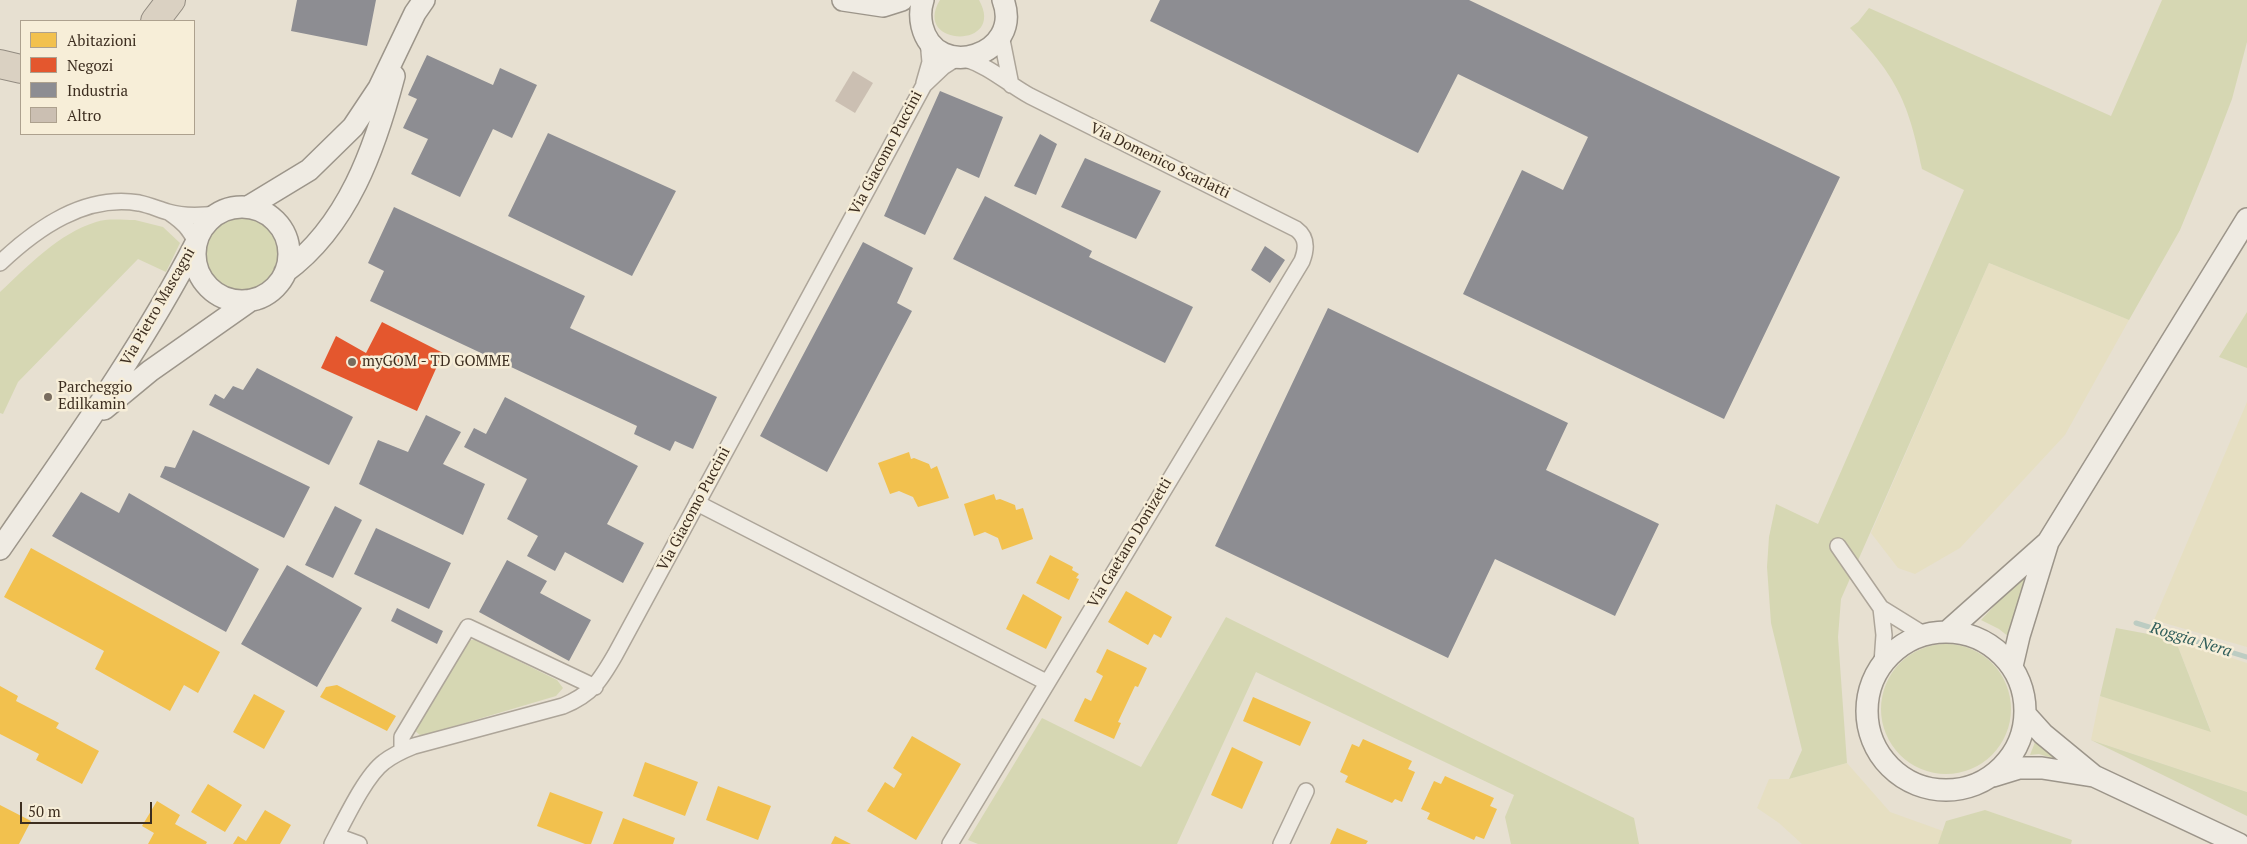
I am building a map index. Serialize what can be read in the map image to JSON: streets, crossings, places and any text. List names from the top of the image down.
{
  "streets": {
    "main road": ["Via Pietro Mascagni"],
    "street": ["Via Giacomo Puccini", "Via Domenico Scarlatti", "Via Gaetano Donizetti"]
  },
  "crossings": [
    ["Via Giacomo Puccini", "Via Domenico Scarlatti"],
    ["Via Domenico Scarlatti", "Via Gaetano Donizetti"]
  ],
  "water": ["Roggia Nera"],
  "places": ["myGOM - TD GOMME", "Parcheggio Edilkamin"],
  "legend": [
    "Abitazioni",
    "Negozi",
    "Industria",
    "Altro"
  ],
  "scale_bar": "50 m"
}
